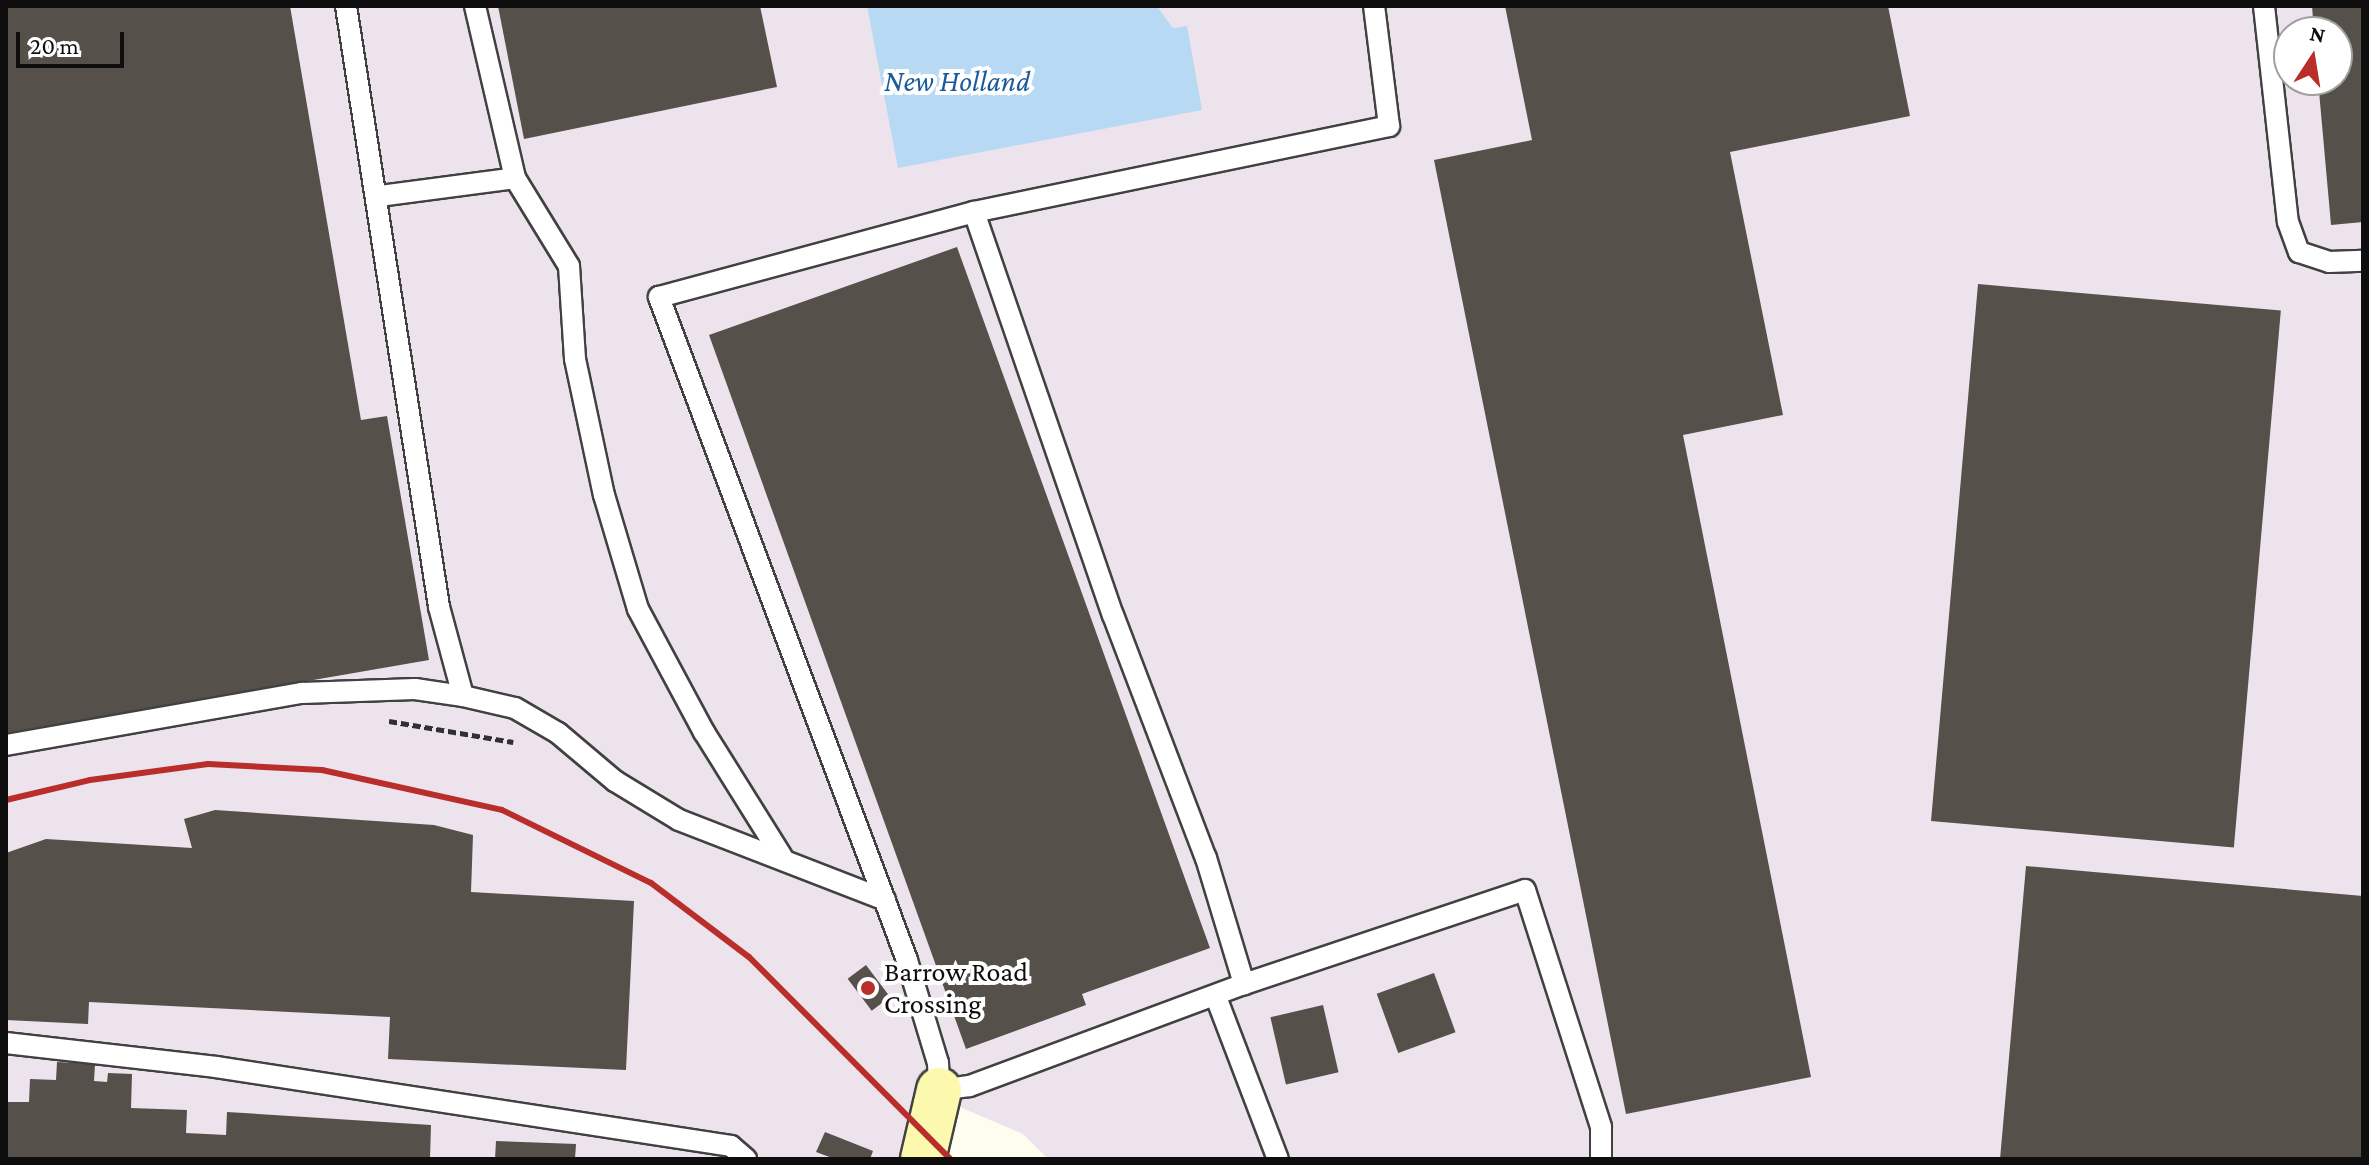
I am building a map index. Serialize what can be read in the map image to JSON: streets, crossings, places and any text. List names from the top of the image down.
{
  "water": ["New Holland"],
  "places": ["Barrow Road Crossing"],
  "scale_bar": "20 m",
  "north": "top"
}
